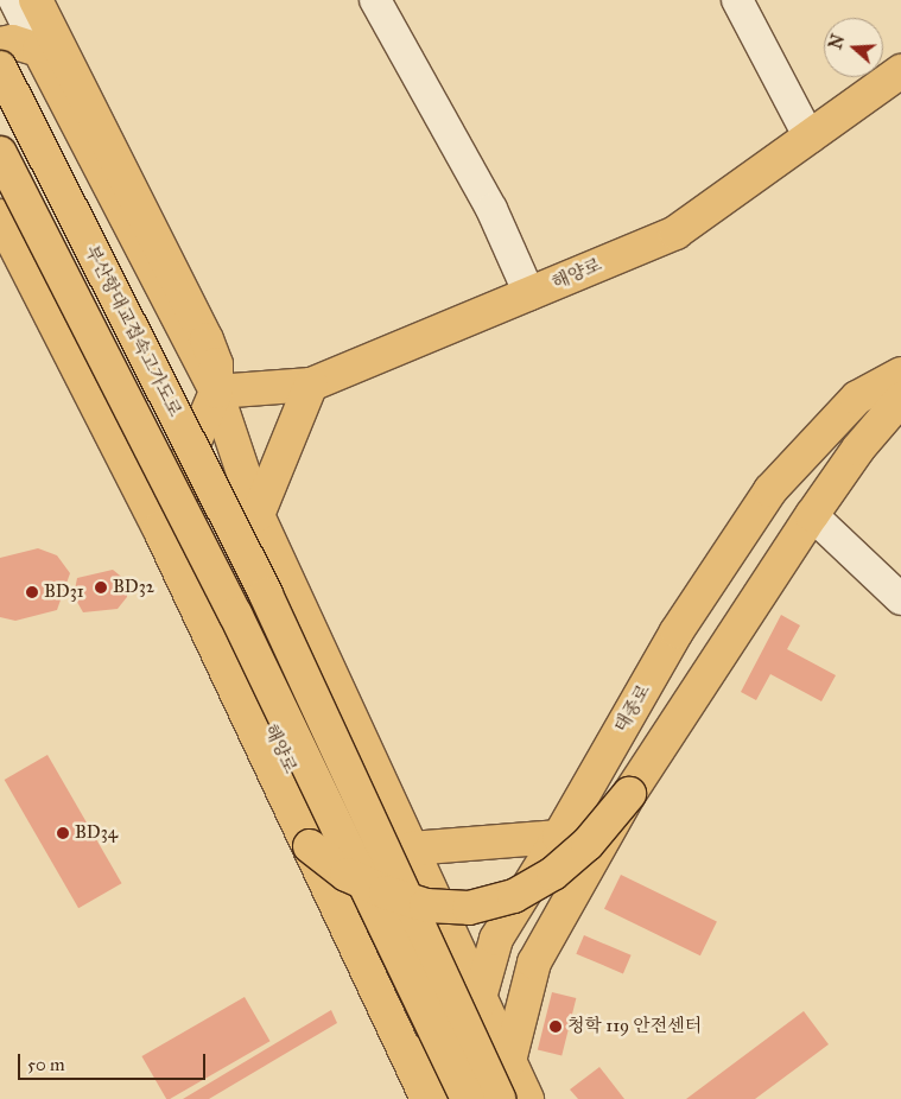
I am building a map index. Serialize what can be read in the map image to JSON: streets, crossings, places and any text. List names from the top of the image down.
{
  "streets": {
    "main road": ["해양로", "부산항대교접속고가도로", "태종로"]
  },
  "places": [
    "BD32",
    "BD31",
    "BD34",
    "청학 119 안전센터"
  ],
  "scale_bar": "50 m",
  "north": "left"
}
